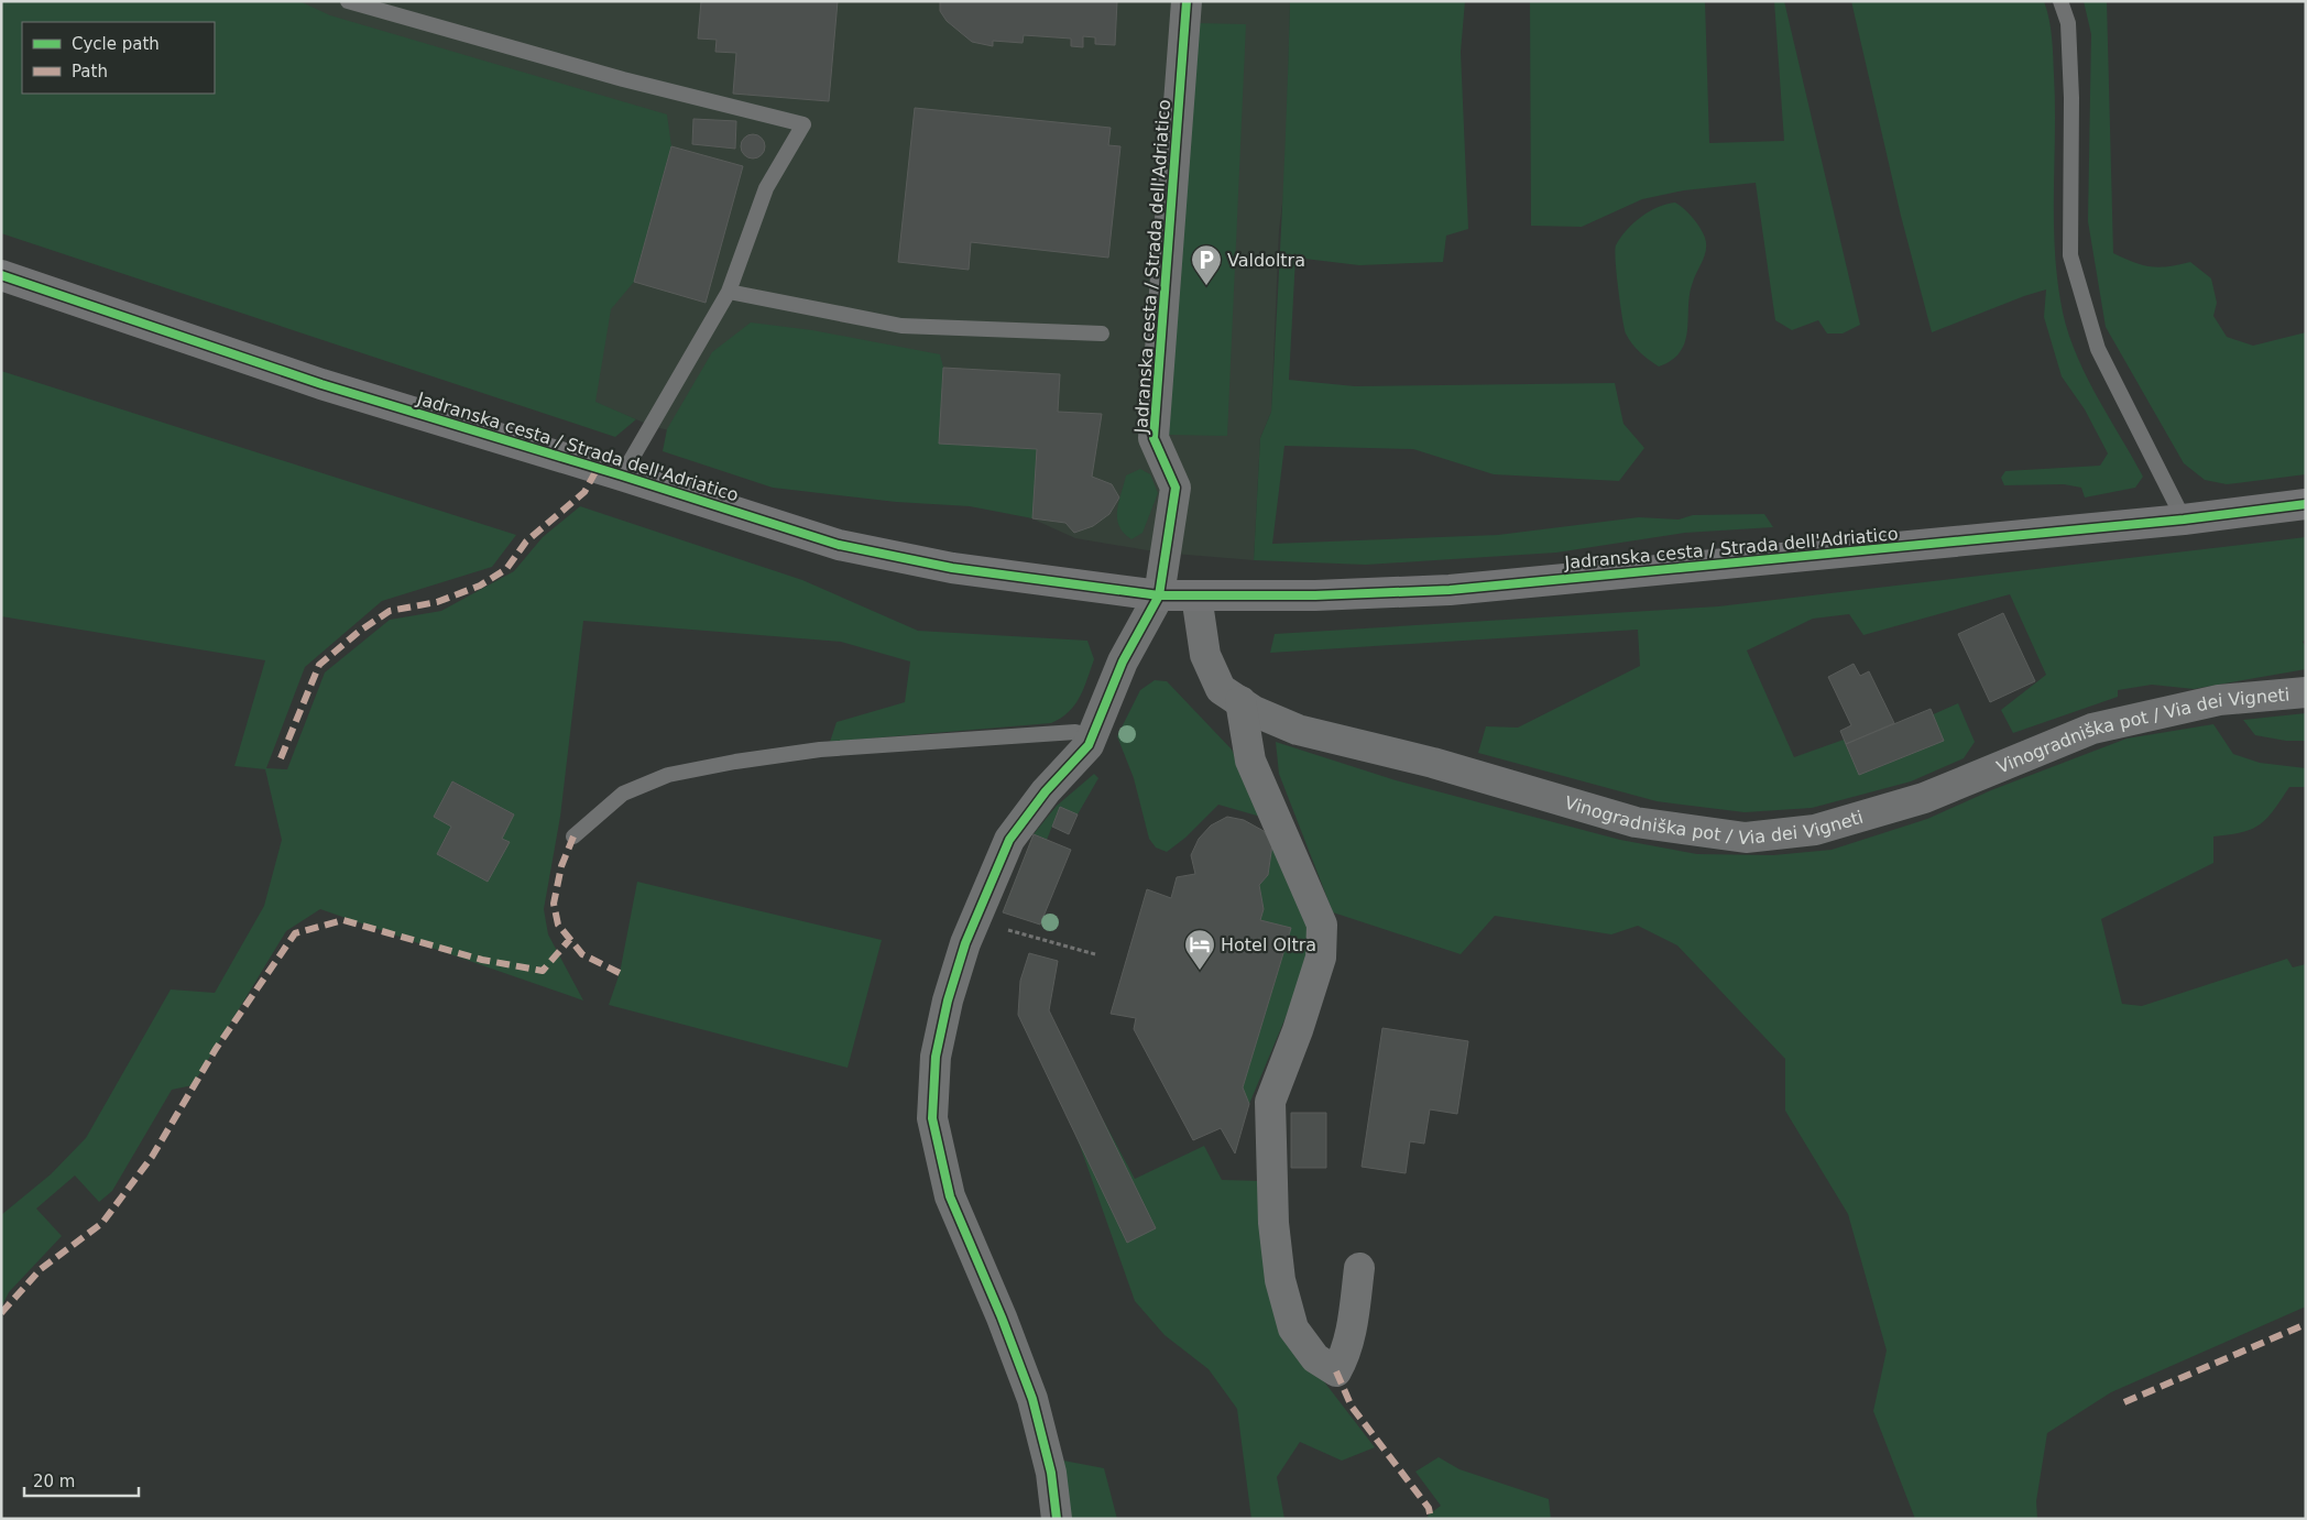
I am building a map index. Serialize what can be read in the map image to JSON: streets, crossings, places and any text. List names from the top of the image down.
{
  "streets": {
    "main road": ["Jadranska cesta / Strada dell'Adriatico"],
    "street": ["Vinogradniška pot / Via dei Vigneti"]
  },
  "crossings": [
    ["Jadranska cesta / Strada dell'Adriatico", "Vinogradniška pot / Via dei Vigneti"]
  ],
  "places": {
    "parking": ["Valdoltra"],
    "hotel": ["Hotel Oltra"]
  },
  "legend": ["Cycle path", "Path"],
  "scale_bar": "20 m"
}
